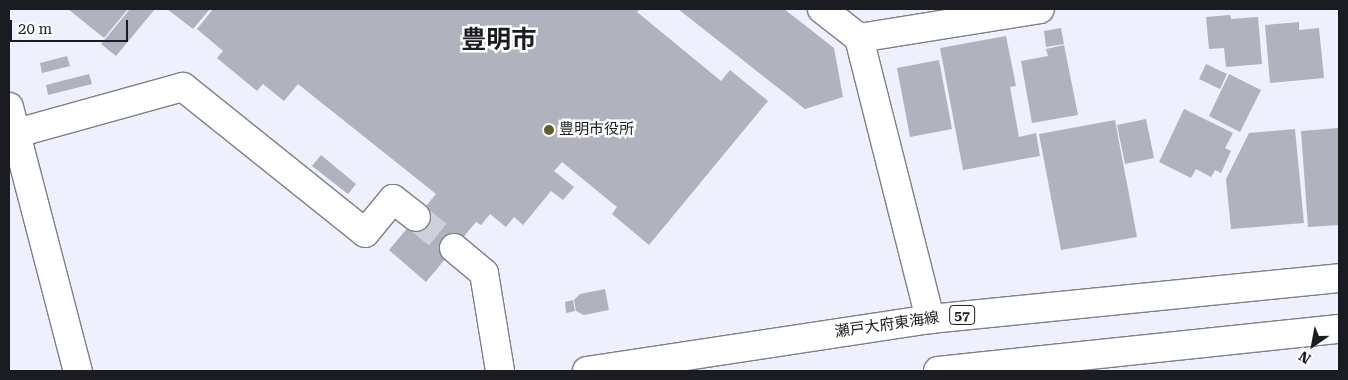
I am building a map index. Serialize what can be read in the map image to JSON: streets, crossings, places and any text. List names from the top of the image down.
{
  "streets": {
    "main road": ["57", "瀬戸大府東海線"]
  },
  "districts": ["豊明市"],
  "places": ["豊明市役所"],
  "scale_bar": "20 m",
  "north": "bottom left"
}
